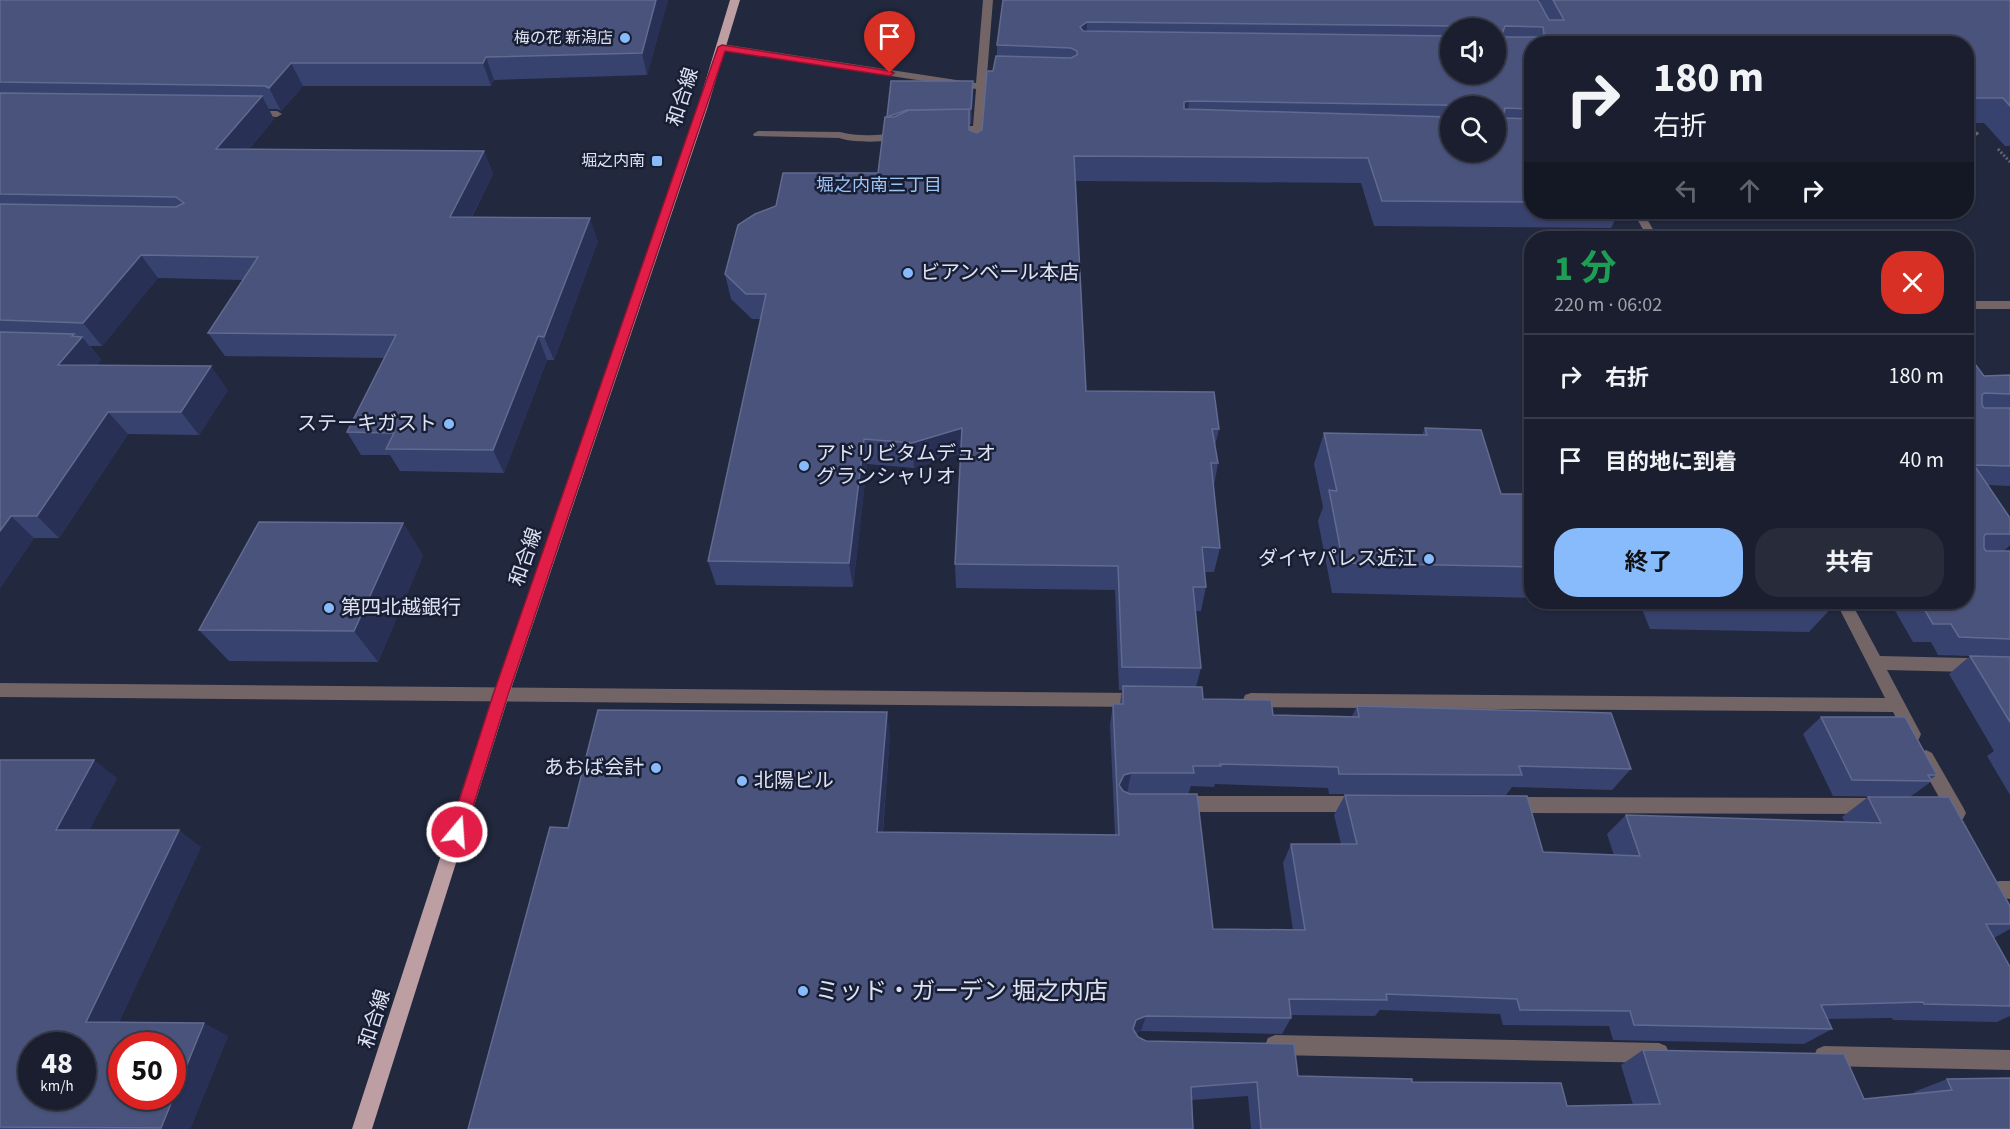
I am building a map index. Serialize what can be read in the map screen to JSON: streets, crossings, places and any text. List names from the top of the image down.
{
  "streets": {
    "main road": ["和合線"]
  },
  "districts": ["堀之内南三丁目"],
  "places": {
    "other": [
      "梅の花 新潟店",
      "ビアンベール本店",
      "ステーキガスト",
      "アドリビタムデュオ グランシャリオ",
      "ダイヤパレス近江",
      "第四北越銀行",
      "あおば会計",
      "北陽ビル",
      "ミッド・ガーデン 堀之内店"
    ],
    "transit": ["堀之内南"]
  },
  "page": {
    "turn": ["180 m", "右折"],
    "heading": ["1 分", "220 m · 06:02"],
    "list": [
      {
        "name": "右折",
        "value": "180 m"
      },
      {
        "name": "目的地に到着",
        "value": "40 m"
      }
    ],
    "buttons": ["終了", "共有"],
    "speed": "48 km/h",
    "limit": "50"
  }
}
